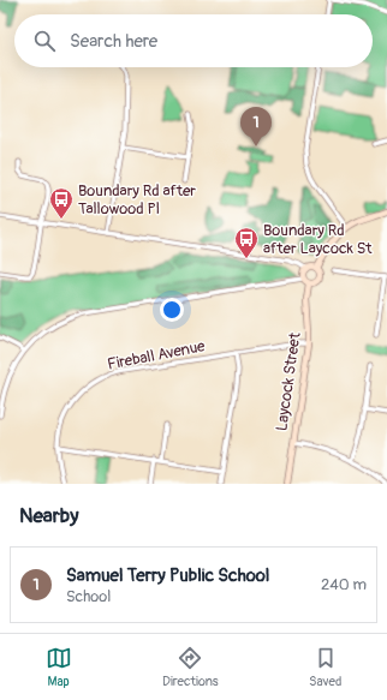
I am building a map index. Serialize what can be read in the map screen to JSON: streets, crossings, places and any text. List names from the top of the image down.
{
  "streets": {
    "street": ["Fireball Avenue", "Laycock Street"]
  },
  "crossings": [
    ["Fireball Avenue", "Laycock Street"]
  ],
  "places": {
    "bus stop": ["Boundary Rd after Tallowood Pl", "Boundary Rd after Laycock St"]
  },
  "page": {
    "search": "Search here",
    "pins": "1",
    "heading": "Nearby",
    "list": [
      {
        "mark": "1",
        "name": "Samuel Terry Public School",
        "note": "School",
        "value": "240 m"
      }
    ],
    "nav": ["Map", "Directions", "Saved"]
  }
}
